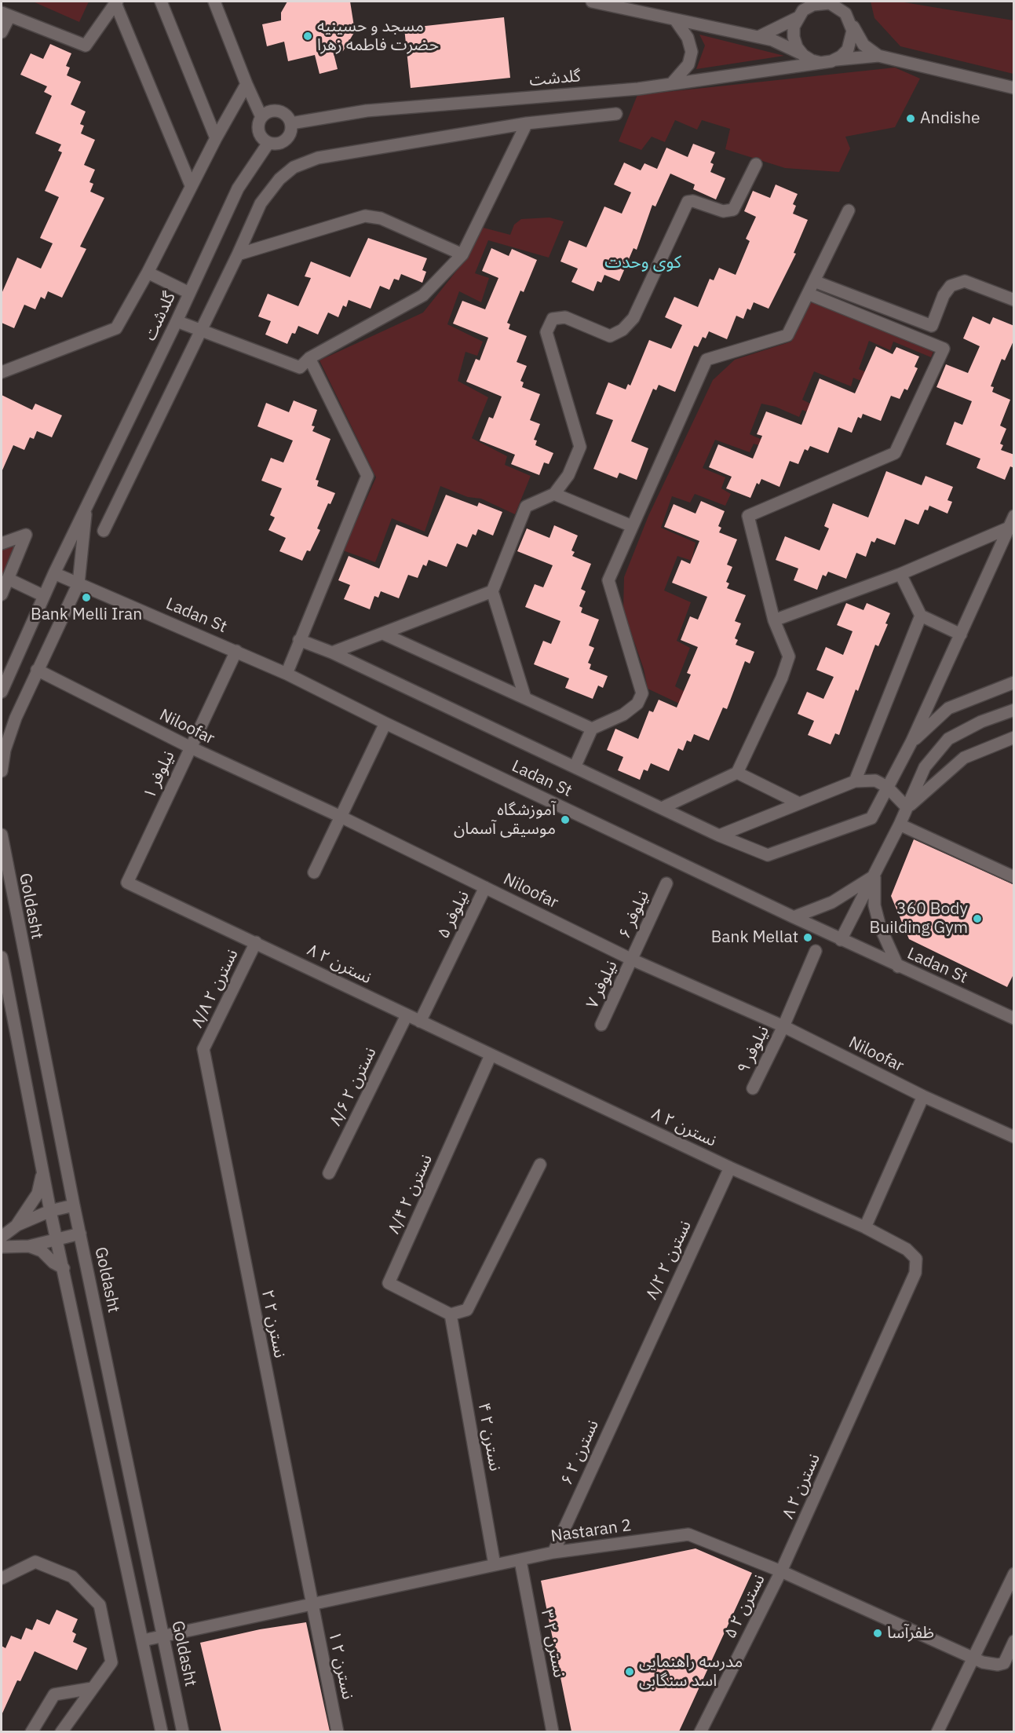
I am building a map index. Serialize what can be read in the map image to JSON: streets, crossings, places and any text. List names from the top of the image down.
{
  "streets": {
    "street": [
      "گلدشت",
      "Ladan St",
      "Niloofar",
      "۱ نیلوفر",
      "Goldasht",
      "۵ نیلوفر",
      "۶ نیلوفر",
      "۸ نسترن ۲",
      "۷ نیلوفر",
      "۸/۸ نسترن ۲",
      "۹ نیلوفر",
      "۸/۶ نسترن ۲",
      "۸/۴ نسترن ۲",
      "۸/۲ نسترن ۲",
      "۲ نسترن ۲",
      "۴ نسترن ۲",
      "۶ نسترن ۲",
      "Nastaran 2",
      "۵ نسترن ۲",
      "۳ نسترن ۲",
      "۱ نسترن ۲"
    ]
  },
  "crossings": [
    ["گلدشت", "Ladan St"],
    ["Ladan St", "۱ نیلوفر"],
    ["Niloofar", "۱ نیلوفر"],
    ["Niloofar", "۵ نیلوفر"],
    ["Niloofar", "۶ نیلوفر"],
    ["Niloofar", "۷ نیلوفر"],
    ["Niloofar", "۹ نیلوفر"],
    ["۱ نیلوفر", "۸ نسترن ۲"],
    ["Goldasht", "Nastaran 2"],
    ["۵ نیلوفر", "۸ نسترن ۲"],
    ["۶ نیلوفر", "۷ نیلوفر"],
    ["۸ نسترن ۲", "۸/۸ نسترن ۲"],
    ["۸ نسترن ۲", "۸/۶ نسترن ۲"],
    ["۸ نسترن ۲", "۸/۴ نسترن ۲"],
    ["۸ نسترن ۲", "۸/۲ نسترن ۲"],
    ["۸ نسترن ۲", "Nastaran 2"],
    ["۸ نسترن ۲", "۵ نسترن ۲"],
    ["۸/۸ نسترن ۲", "۲ نسترن ۲"],
    ["۸/۴ نسترن ۲", "۴ نسترن ۲"],
    ["۸/۲ نسترن ۲", "۶ نسترن ۲"],
    ["۲ نسترن ۲", "Nastaran 2"],
    ["۲ نسترن ۲", "۱ نسترن ۲"],
    ["۴ نسترن ۲", "Nastaran 2"],
    ["۶ نسترن ۲", "Nastaran 2"],
    ["Nastaran 2", "۵ نسترن ۲"],
    ["Nastaran 2", "۳ نسترن ۲"],
    ["Nastaran 2", "۱ نسترن ۲"]
  ],
  "districts": ["کوی وحدت"],
  "places": [
    "مسجد و حسینیه حضرت فاطمه زهرا",
    "Andishe",
    "Bank Melli Iran",
    "آموزشگاه موسیقی آسمان",
    "360 Body Building Gym",
    "Bank Mellat",
    "ظفرآسا",
    "مدرسه راهنمایی اسد سنگابی"
  ]
}
